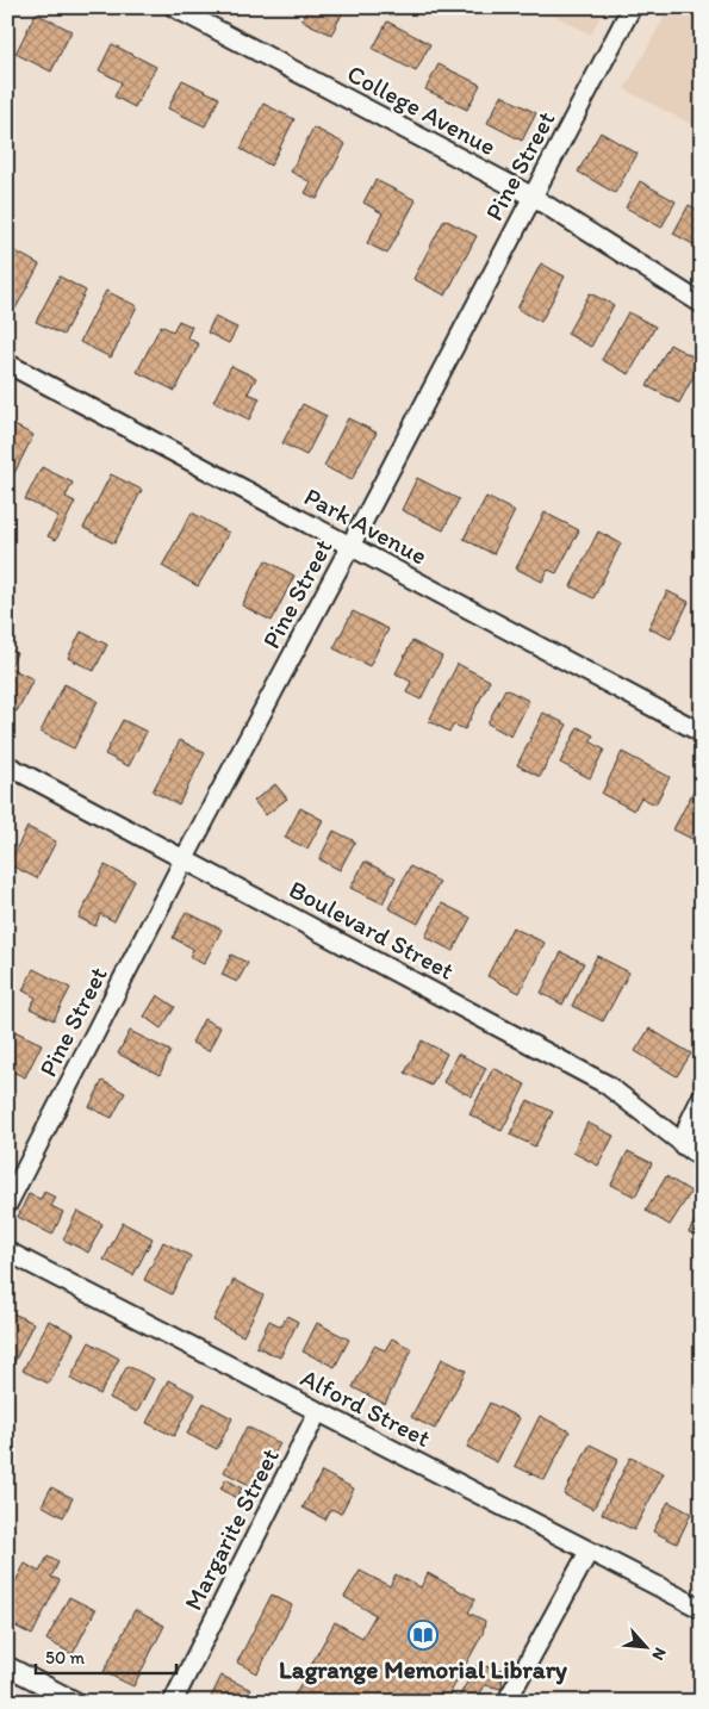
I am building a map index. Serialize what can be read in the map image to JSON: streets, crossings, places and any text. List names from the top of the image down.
{
  "streets": {
    "street": [
      "College Avenue",
      "Pine Street",
      "Park Avenue",
      "Boulevard Street",
      "Alford Street",
      "Margarite Street"
    ]
  },
  "crossings": [
    ["College Avenue", "Pine Street"],
    ["Pine Street", "Park Avenue"],
    ["Pine Street", "Boulevard Street"],
    ["Alford Street", "Margarite Street"]
  ],
  "places": {
    "library": ["Lagrange Memorial Library"]
  },
  "scale_bar": "50 m",
  "north": "bottom right"
}
